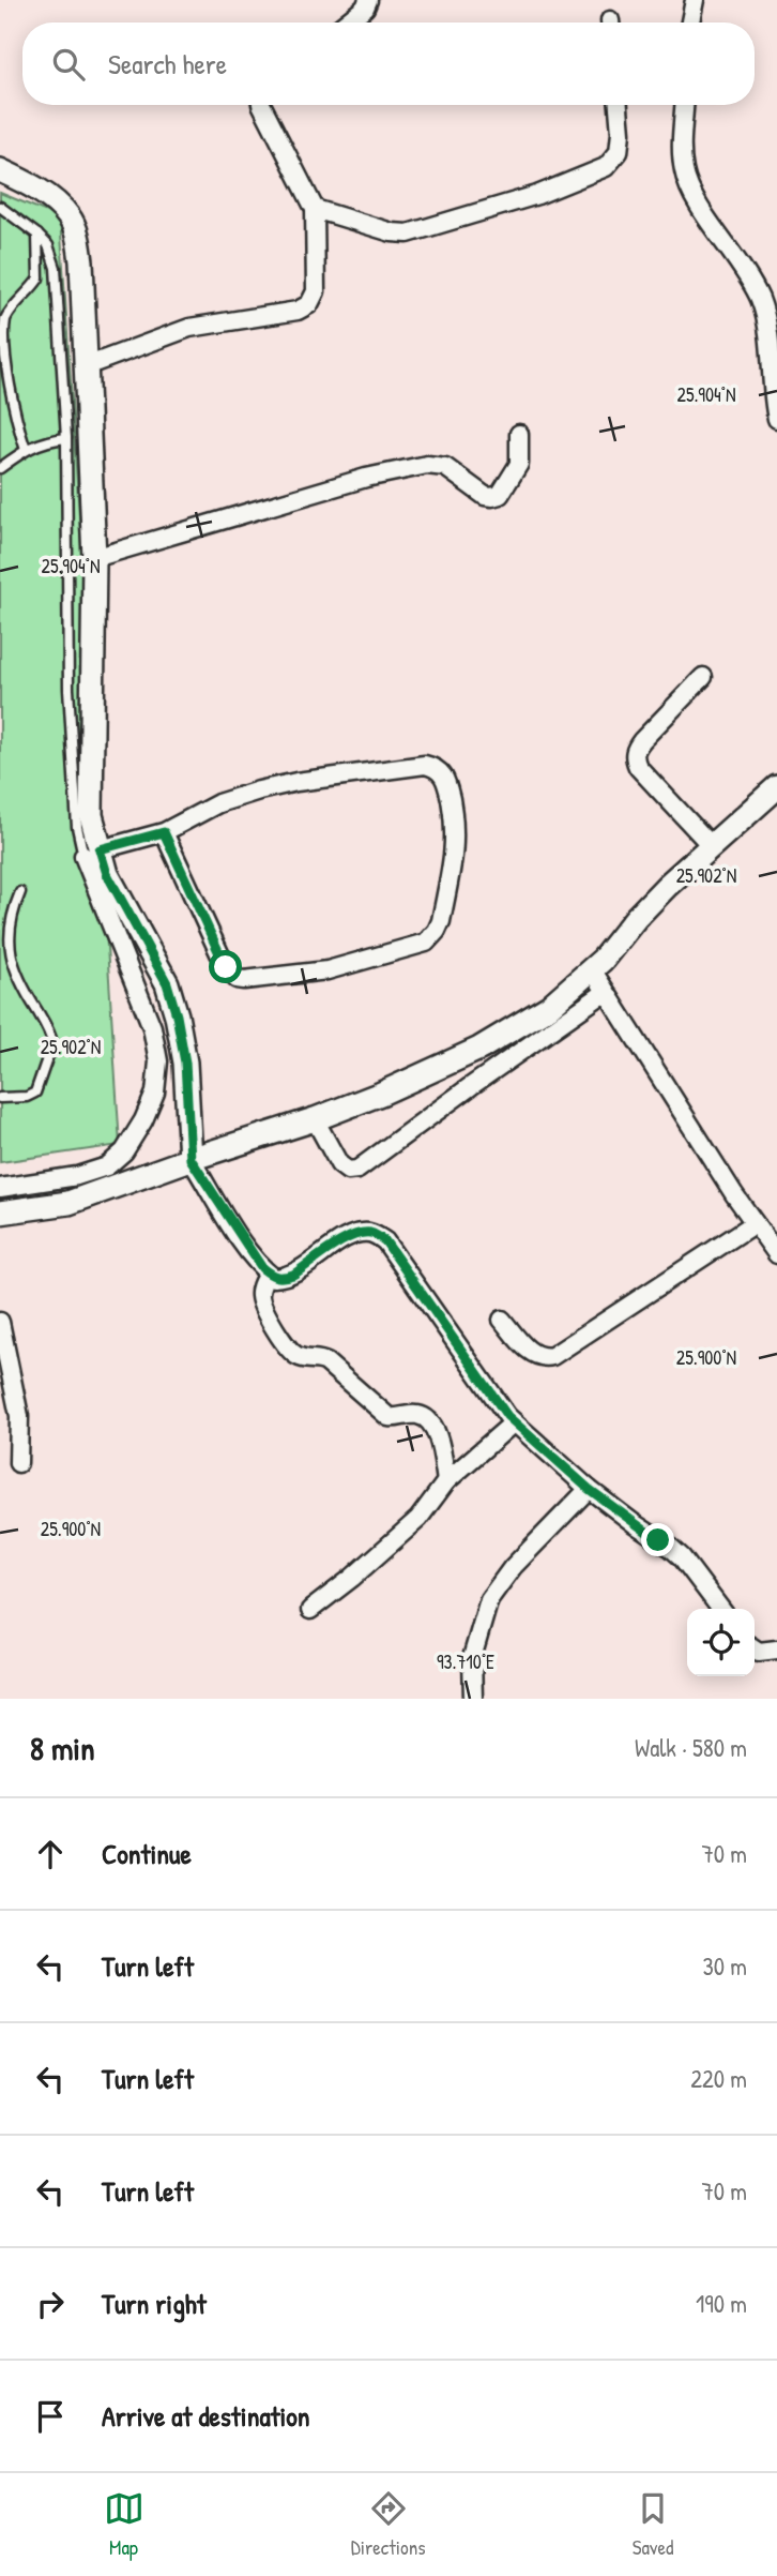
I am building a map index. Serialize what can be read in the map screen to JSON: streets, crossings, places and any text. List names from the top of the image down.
{
  "page": {
    "search": "Search here",
    "heading": ["8 min", "Walk · 580 m"],
    "list": [
      ["Continue", "70 m"],
      ["Turn left", "30 m"],
      ["Turn left", "220 m"],
      ["Turn left", "70 m"],
      ["Turn right", "190 m"],
      "Arrive at destination"
    ],
    "nav": ["Map", "Directions", "Saved"]
  },
  "coordinates": [
    "25.904°N",
    "25.902°N",
    "25.900°N",
    "93.710°E"
  ]
}
